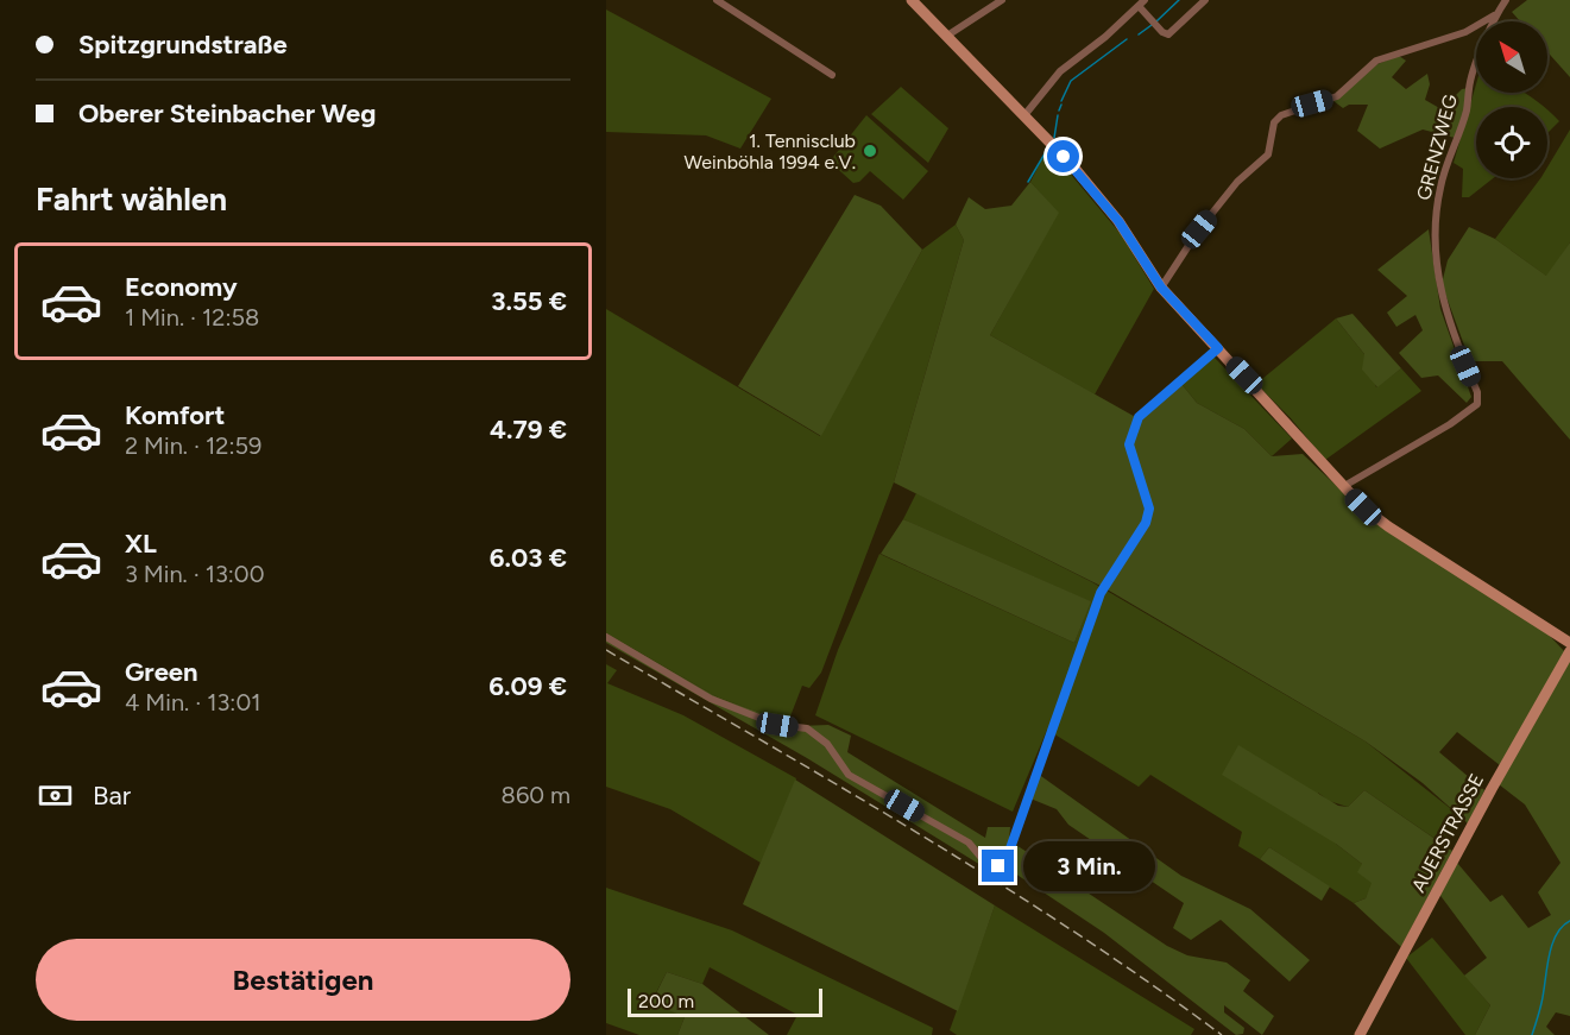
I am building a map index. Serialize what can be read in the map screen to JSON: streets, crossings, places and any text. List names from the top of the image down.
{
  "streets": {
    "street": ["GRENZWEG", "AUERSTRASSE"]
  },
  "places": ["1. Tennisclub Weinböhla 1994 e.V."],
  "scale_bar": "200 m",
  "north": "top left",
  "page": {
    "banner": ["Spitzgrundstraße", "Oberer Steinbacher Weg"],
    "heading": "Fahrt wählen",
    "list": [
      {
        "name": "Economy",
        "note": "1 Min. · 12:58",
        "value": "3.55 €"
      },
      {
        "name": "Komfort",
        "note": "2 Min. · 12:59",
        "value": "4.79 €"
      },
      {
        "name": "XL",
        "note": "3 Min. · 13:00",
        "value": "6.03 €"
      },
      {
        "name": "Green",
        "note": "4 Min. · 13:01",
        "value": "6.09 €"
      }
    ],
    "pay": ["Bar", "860 m"],
    "bubble": "3 Min.",
    "buttons": "Bestätigen",
    "scale": "200 m"
  }
}
